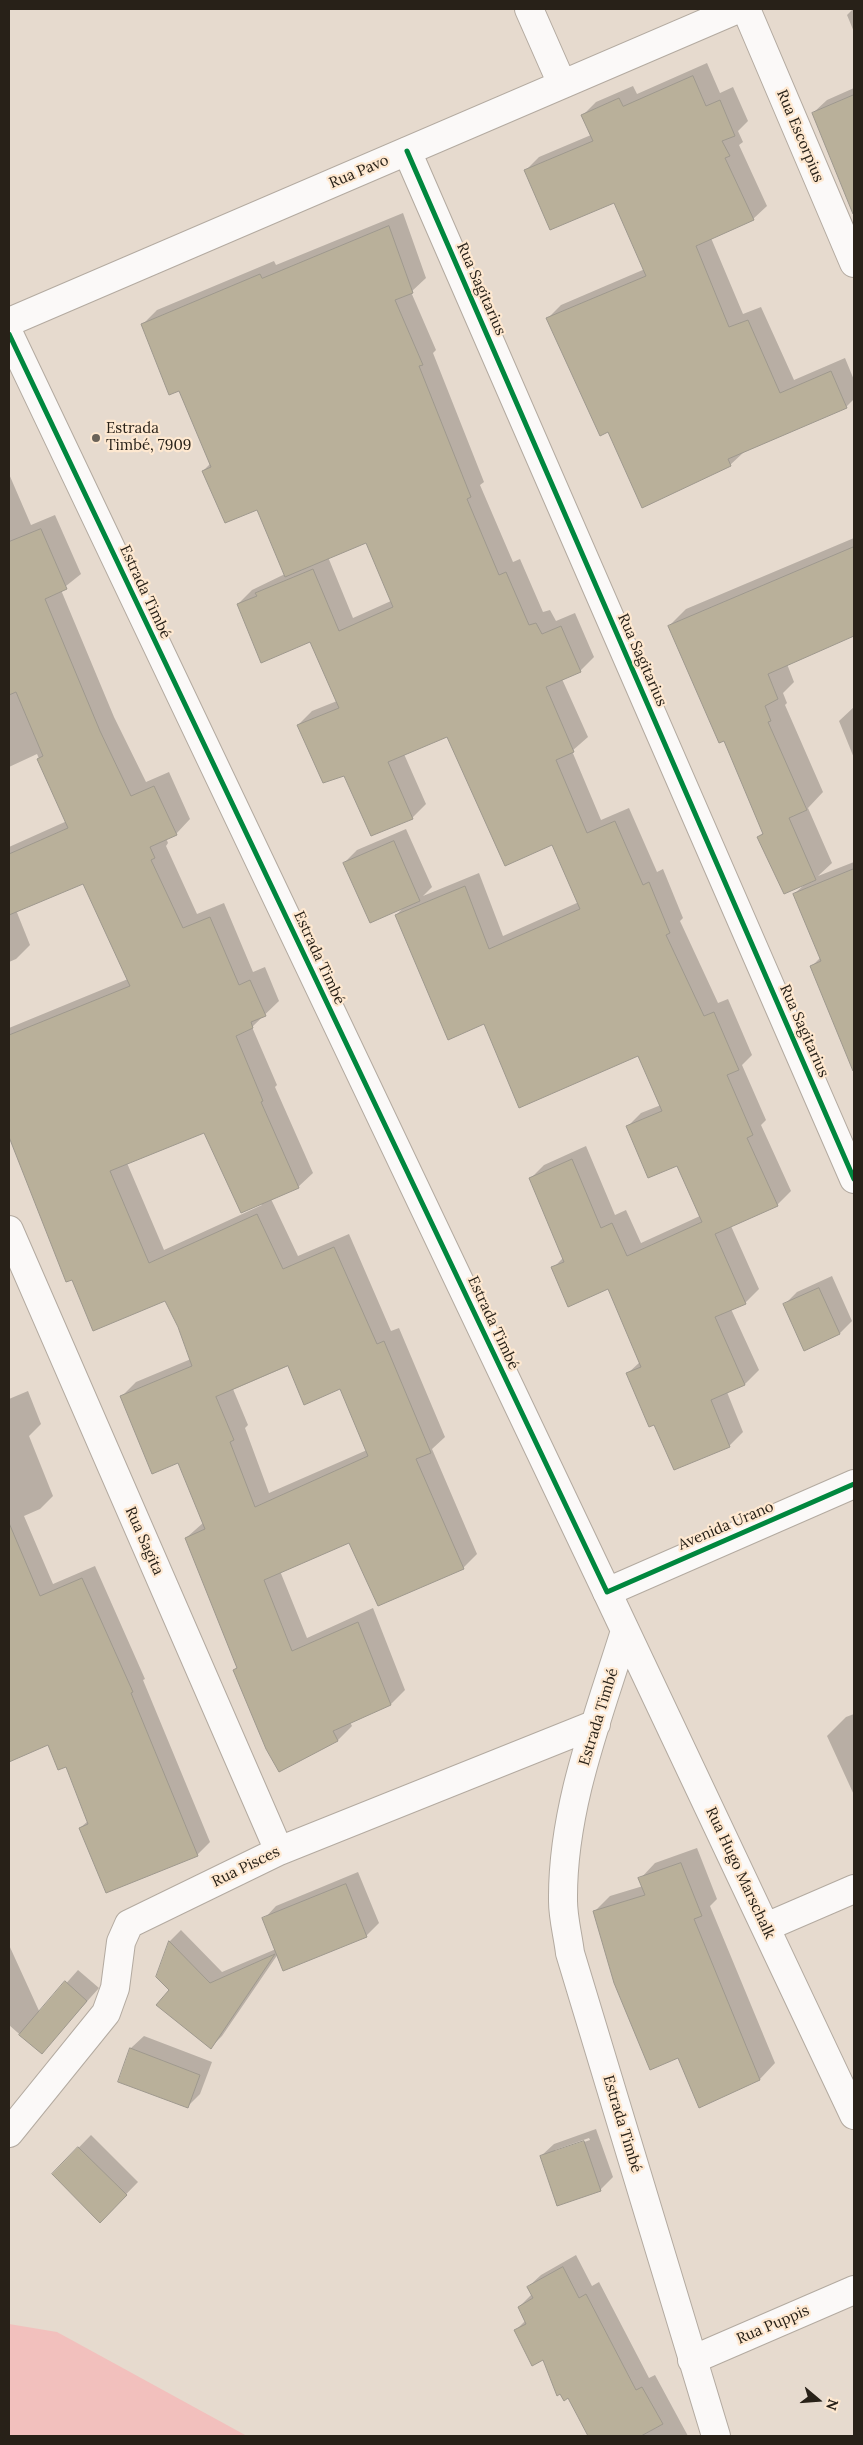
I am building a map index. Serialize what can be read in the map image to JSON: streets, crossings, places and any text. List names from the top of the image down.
{
  "streets": {
    "street": [
      "Rua Escorpius",
      "Rua Pavo",
      "Rua Sagitarius",
      "Estrada Timbé",
      "Avenida Urano",
      "Rua Sagita",
      "Rua Pisces",
      "Rua Hugo Marschalk",
      "Rua Puppis"
    ]
  },
  "crossings": [
    ["Rua Pavo", "Rua Sagitarius"],
    ["Estrada Timbé", "Avenida Urano"],
    ["Estrada Timbé", "Rua Pisces"],
    ["Estrada Timbé", "Rua Hugo Marschalk"],
    ["Estrada Timbé", "Rua Puppis"],
    ["Rua Sagita", "Rua Pisces"]
  ],
  "places": ["Estrada Timbé, 7909"],
  "north": "right"
}
